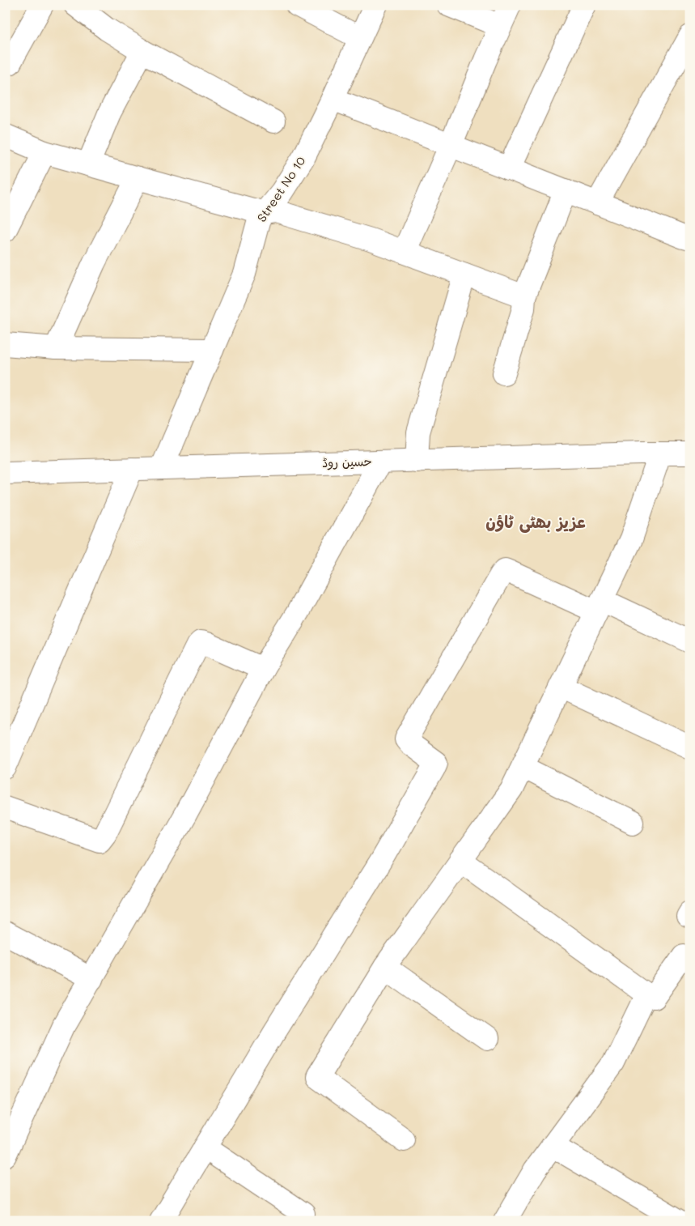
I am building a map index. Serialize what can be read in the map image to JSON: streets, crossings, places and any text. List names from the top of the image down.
{
  "streets": {
    "street": ["Street No 10", "حسین روڈ"]
  },
  "crossings": [
    ["Street No 10", "حسین روڈ"]
  ],
  "districts": ["عزیز بھٹی ٹاؤن"]
}
